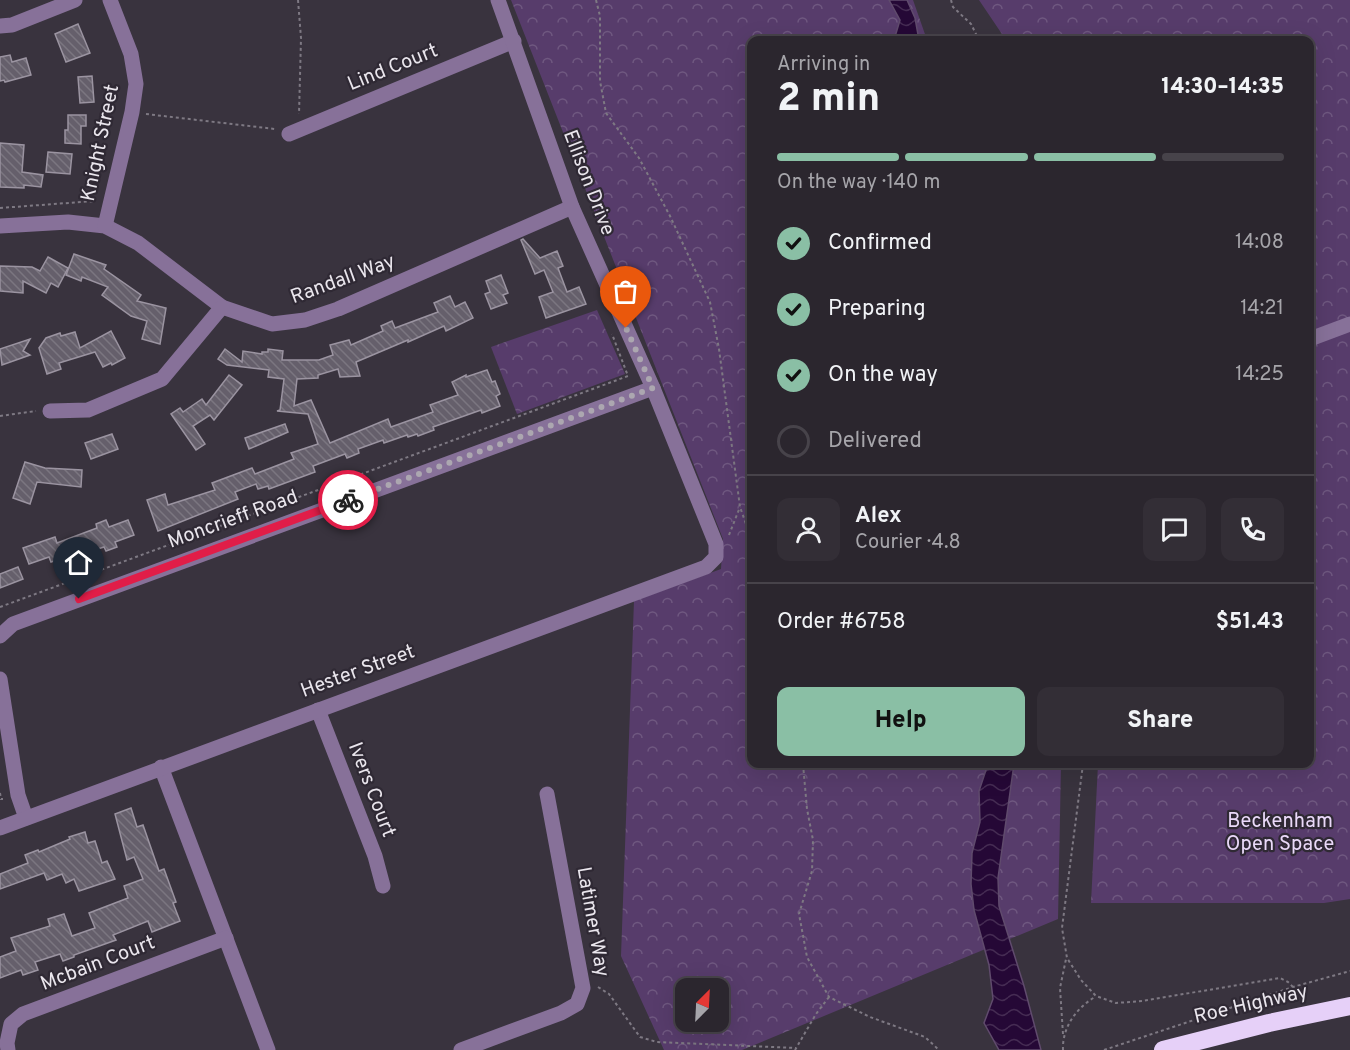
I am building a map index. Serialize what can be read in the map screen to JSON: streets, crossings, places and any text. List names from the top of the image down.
{
  "streets": {
    "highway": ["Roe Highway"],
    "street": [
      "Lind Court",
      "Knight Street",
      "Ellison Drive",
      "Randall Way",
      "Moncrieff Road",
      "Hester Street",
      "Ivers Court",
      "Latimer Way",
      "Mcbain Court"
    ]
  },
  "crossings": [
    ["Lind Court", "Ellison Drive"],
    ["Knight Street", "Randall Way"],
    ["Ellison Drive", "Randall Way"],
    ["Ellison Drive", "Moncrieff Road"],
    ["Ellison Drive", "Hester Street"],
    ["Hester Street", "Ivers Court"]
  ],
  "parks": ["Beckenham Open Space"],
  "north": "top right",
  "page": {
    "heading": ["2 min", "Arriving in", "14:30–14:35"],
    "panel": [
      "Alex",
      "Courier · 4.8",
      "Order #6758",
      "$51.43"
    ],
    "bar": "On the way · 140 m",
    "list": [
      ["Confirmed", "14:08"],
      ["Preparing", "14:21"],
      ["On the way", "14:25"],
      "Delivered"
    ],
    "buttons": ["Help", "Share"]
  }
}
